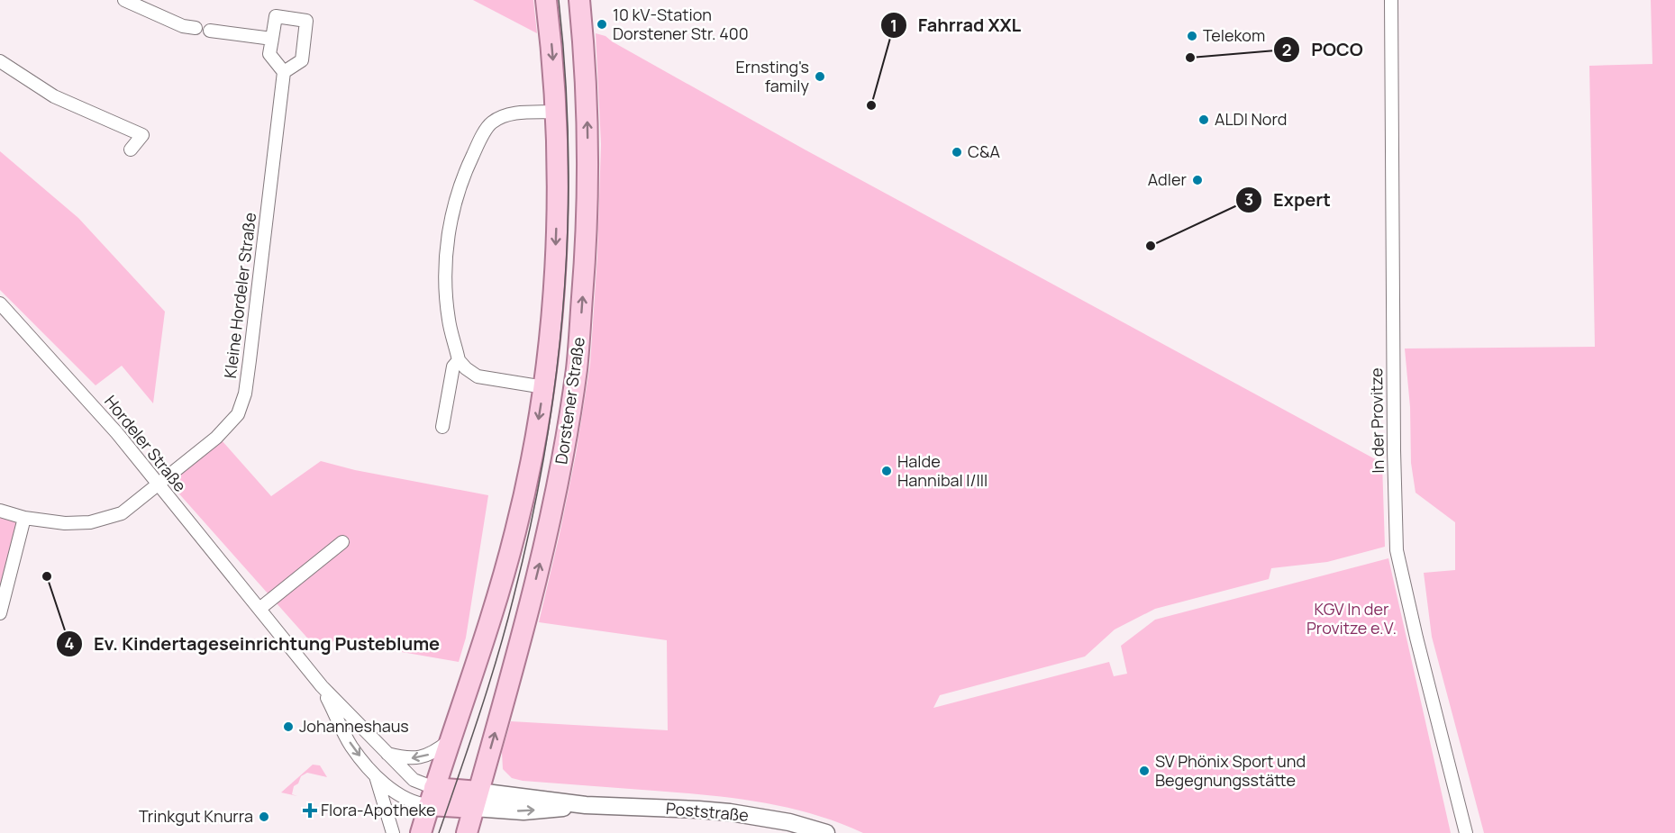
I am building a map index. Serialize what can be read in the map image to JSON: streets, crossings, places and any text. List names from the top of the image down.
{
  "streets": {
    "main road": ["Dorstener Straße"],
    "street": [
      "Kleine Hordeler Straße",
      "In der Provitze",
      "Hordeler Straße",
      "Poststraße"
    ]
  },
  "crossings": [
    ["Kleine Hordeler Straße", "Hordeler Straße"],
    ["Dorstener Straße", "Hordeler Straße"],
    ["Dorstener Straße", "Poststraße"]
  ],
  "parks": ["KGV In der Provitze e.V."],
  "places": {
    "other": [
      "10 kV-Station Dorstener Str. 400",
      "Telekom",
      "POCO",
      "Ernsting's family",
      "Fahrrad XXL",
      "ALDI Nord",
      "C&A",
      "Adler",
      "Expert",
      "Halde Hannibal I/III",
      "Ev. Kindertageseinrichtung Pusteblume",
      "Johanneshaus",
      "SV Phönix Sport und Begegnungsstätte",
      "Trinkgut Knurra"
    ],
    "health": ["Flora-Apotheke"]
  }
}
